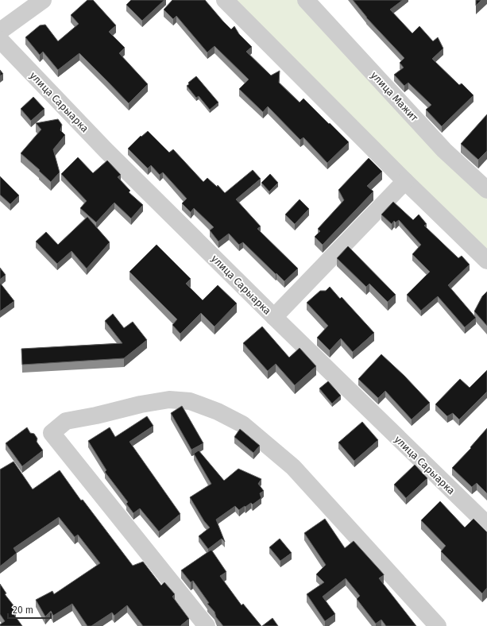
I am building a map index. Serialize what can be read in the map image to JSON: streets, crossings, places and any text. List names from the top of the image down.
{
  "streets": {
    "street": ["улица Мажит", "улица Сарыарка"]
  },
  "scale_bar": "20 m"
}
